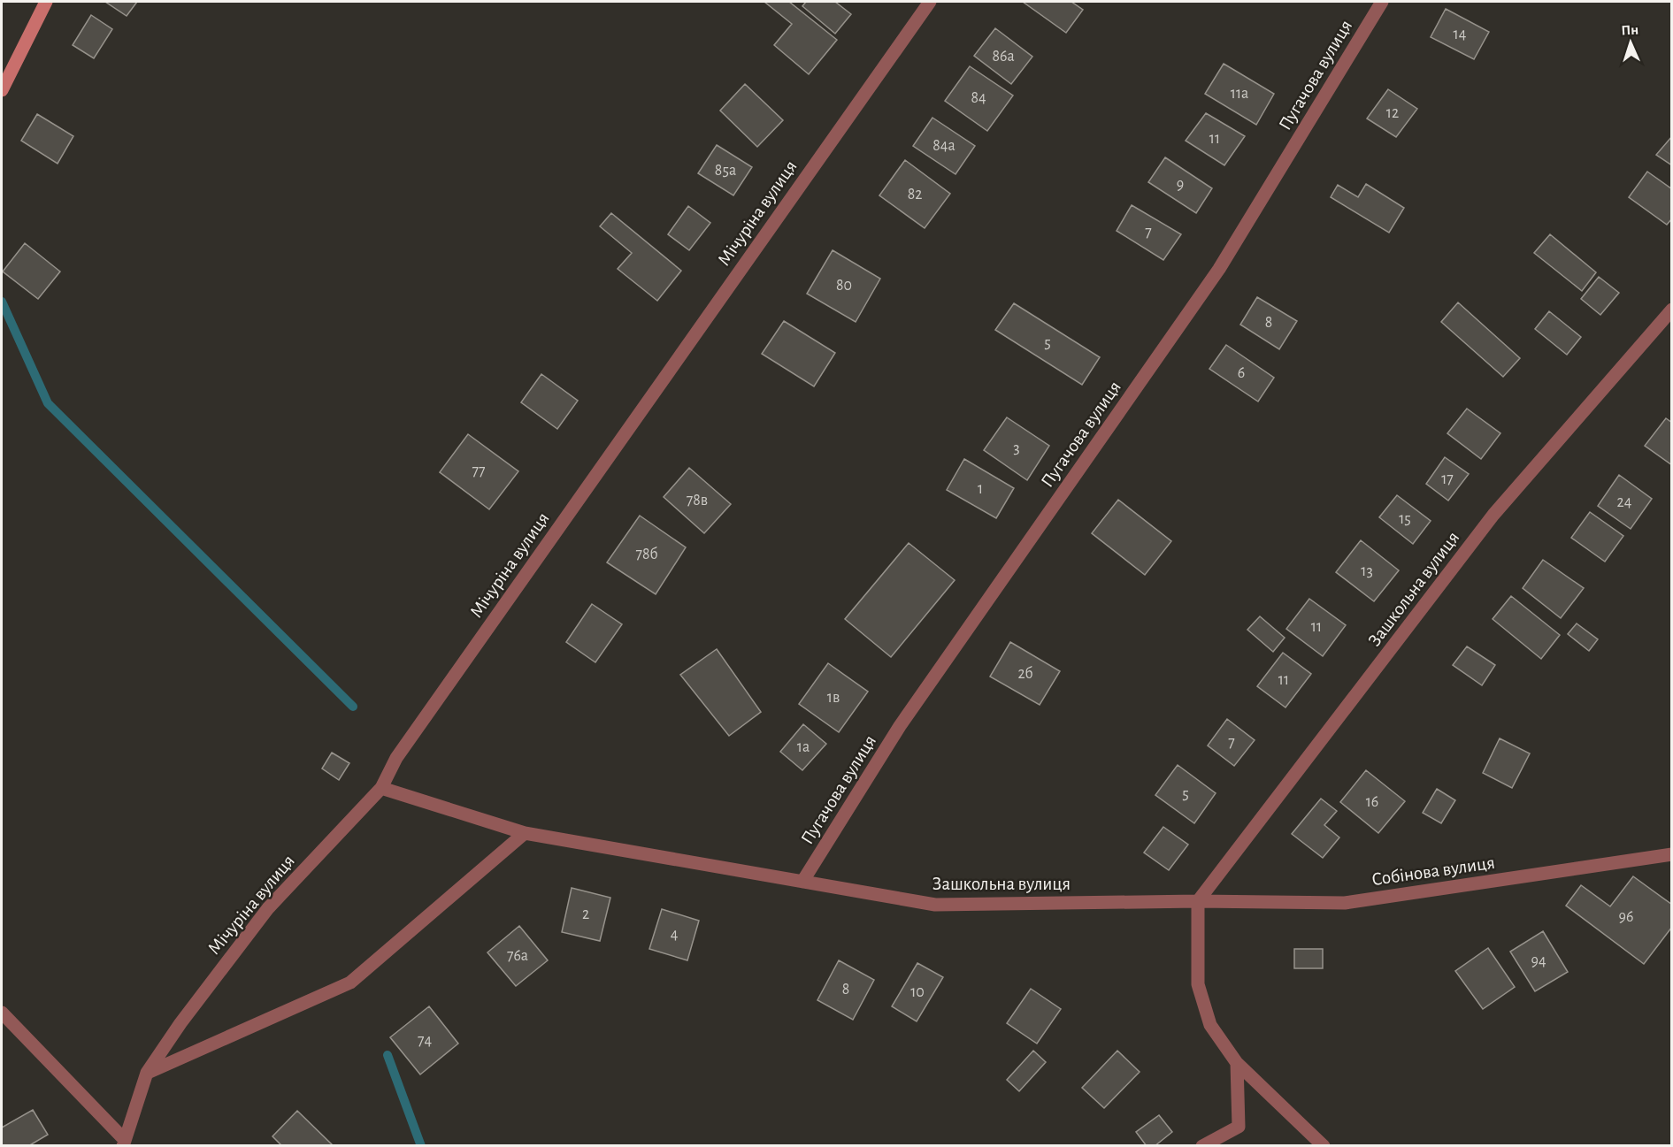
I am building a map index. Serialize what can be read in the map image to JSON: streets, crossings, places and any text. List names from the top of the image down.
{
  "streets": {
    "street": [
      "Пугачова вулиця",
      "Мічуріна вулиця",
      "Зашкольна вулиця",
      "Собінова вулиця"
    ]
  },
  "crossings": [
    ["Пугачова вулиця", "Зашкольна вулиця"],
    ["Мічуріна вулиця", "Зашкольна вулиця"],
    ["Зашкольна вулиця", "Собінова вулиця"]
  ],
  "house_numbers": [
    "14",
    "86а",
    "11а",
    "84",
    "12",
    "11",
    "84а",
    "85а",
    "9",
    "82",
    "7",
    "80",
    "8",
    "5",
    "6",
    "3",
    "77",
    "17",
    "1",
    "78в",
    "24",
    "15",
    "78б",
    "13",
    "11",
    "2б",
    "11",
    "1в",
    "7",
    "1а",
    "5",
    "16",
    "2",
    "96",
    "4",
    "76а",
    "94",
    "8",
    "10",
    "74"
  ],
  "north": "top"
}
